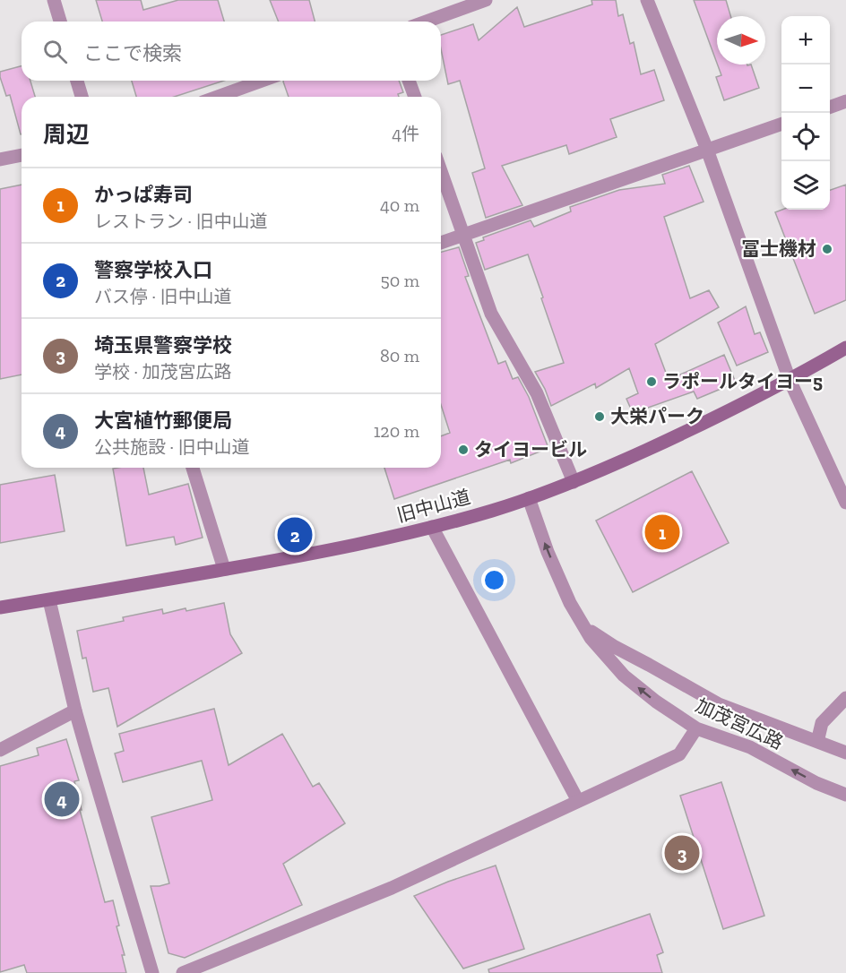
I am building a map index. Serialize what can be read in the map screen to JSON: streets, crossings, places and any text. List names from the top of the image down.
{
  "streets": {
    "main road": ["旧中山道"],
    "street": ["加茂宮広路"]
  },
  "crossings": [
    ["旧中山道", "加茂宮広路"]
  ],
  "places": [
    "冨士機材",
    "ラポールタイヨー5",
    "大栄パーク",
    "タイヨービル"
  ],
  "north": "right",
  "page": {
    "map_buttons": ["+", "−"],
    "search": "ここで検索",
    "heading": ["周辺", "4件"],
    "list": [
      {
        "mark": "1",
        "name": "かっぱ寿司",
        "note": "レストラン · 旧中山道",
        "value": "40 m"
      },
      {
        "mark": "2",
        "name": "警察学校入口",
        "note": "バス停 · 旧中山道",
        "value": "50 m"
      },
      {
        "mark": "3",
        "name": "埼玉県警察学校",
        "note": "学校 · 加茂宮広路",
        "value": "80 m"
      },
      {
        "mark": "4",
        "name": "大宮植竹郵便局",
        "note": "公共施設 · 旧中山道",
        "value": "120 m"
      }
    ],
    "pins": [
      "1",
      "2",
      "4",
      "3"
    ]
  }
}
